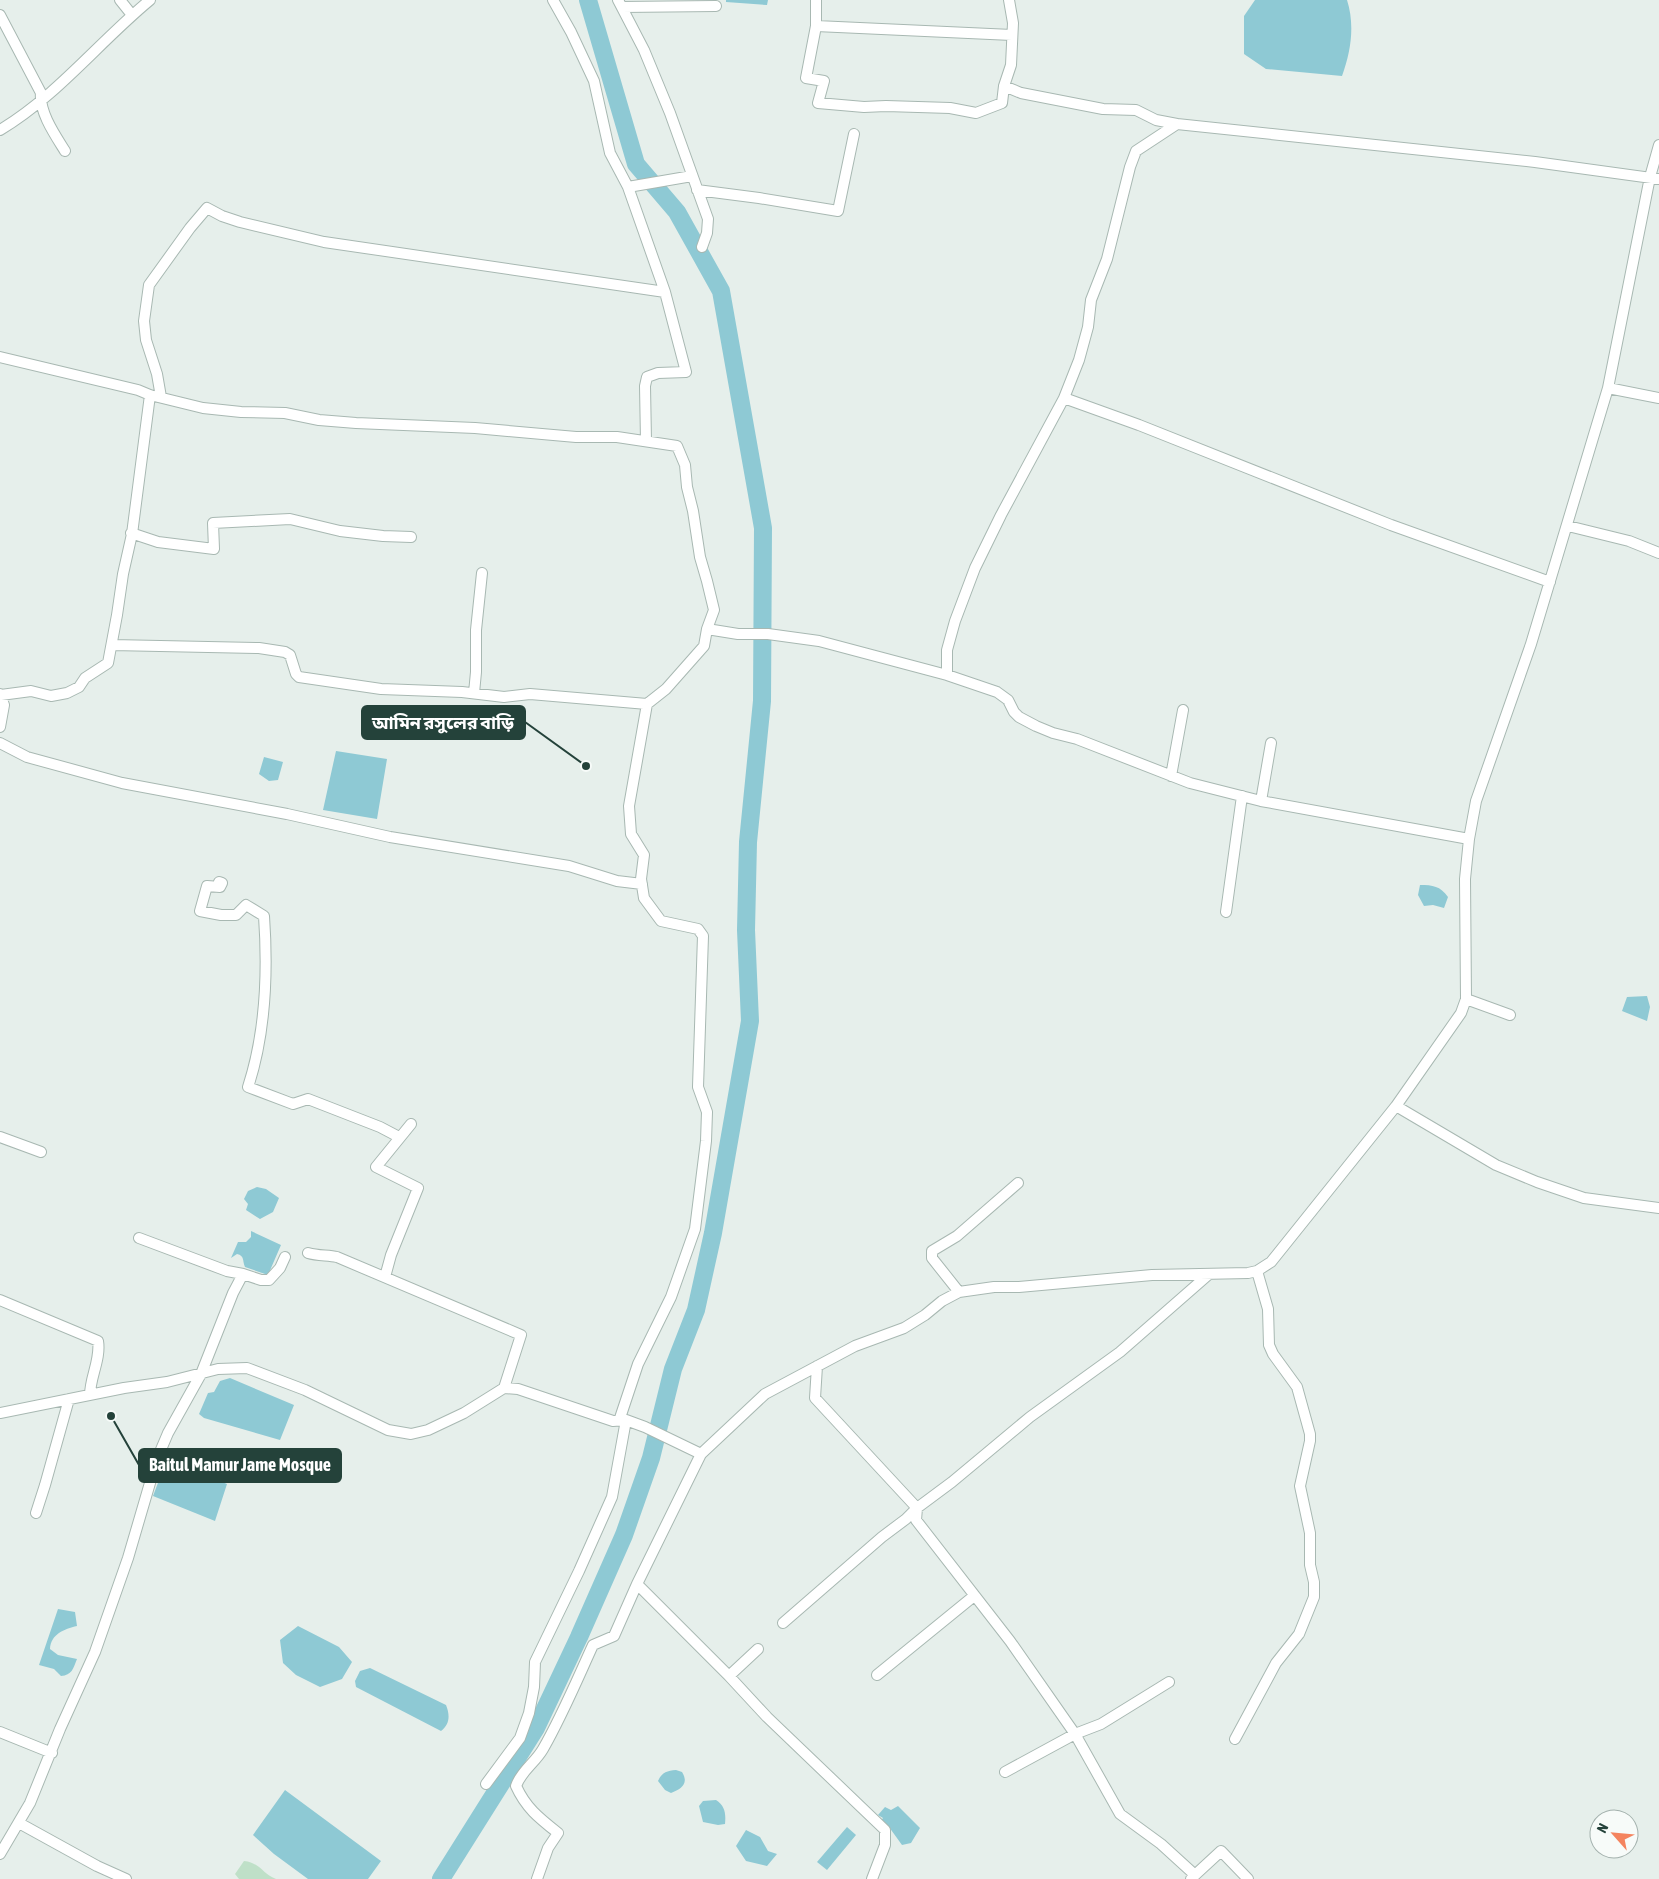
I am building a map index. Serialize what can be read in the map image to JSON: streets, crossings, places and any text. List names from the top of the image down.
{
  "places": ["আমিন রসুলের বাড়ি", "Baitul Mamur Jame Mosque"],
  "north": "top left"
}
